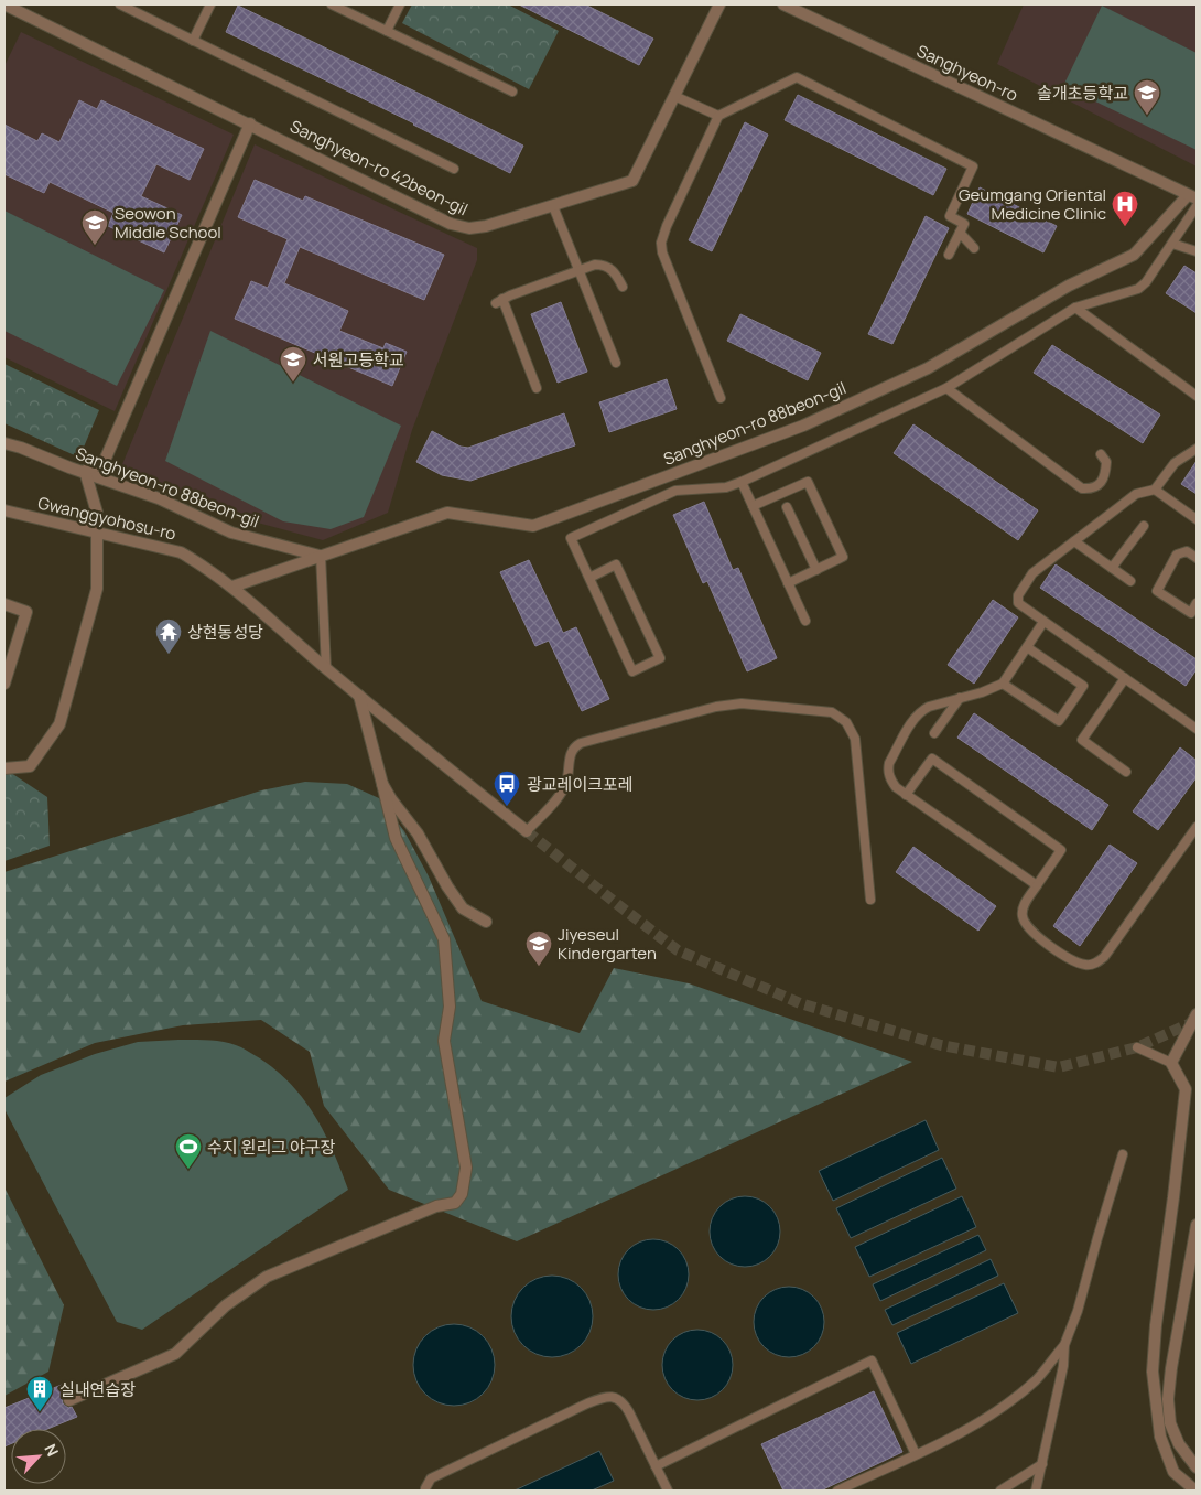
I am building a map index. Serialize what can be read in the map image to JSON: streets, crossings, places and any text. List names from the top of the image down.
{
  "streets": {
    "street": [
      "Sanghyeon-ro",
      "Sanghyeon-ro 42beon-gil",
      "Sanghyeon-ro 88beon-gil",
      "Gwanggyohosu-ro"
    ]
  },
  "crossings": [
    ["Sanghyeon-ro", "Sanghyeon-ro 88beon-gil"],
    ["Sanghyeon-ro 88beon-gil", "Gwanggyohosu-ro"]
  ],
  "places": {
    "school or university": [
      "솔개초등학교",
      "Seowon Middle School",
      "서원고등학교",
      "Jiyeseul Kindergarten"
    ],
    "hospital": ["Geumgang Oriental Medicine Clinic"],
    "temple": ["상현동성당"],
    "bus stop": ["광교레이크포레"],
    "sports": ["수지 윈리그 야구장"],
    "building": ["실내연습장"]
  },
  "north": "top right"
}
